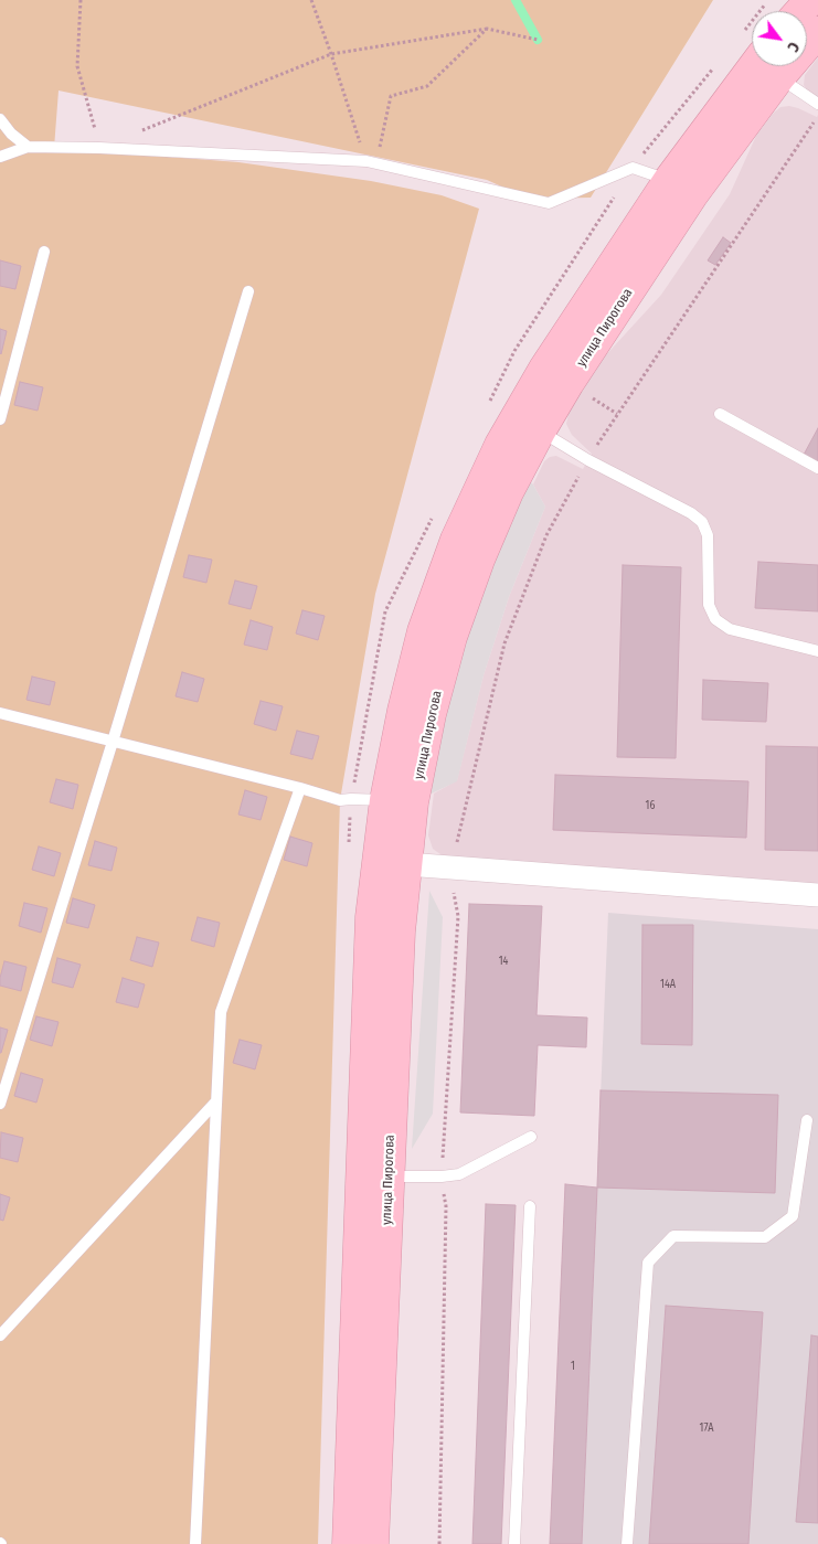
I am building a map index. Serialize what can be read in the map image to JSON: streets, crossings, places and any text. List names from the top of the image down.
{
  "streets": {
    "main road": ["улица Пирогова"]
  },
  "house_numbers": [
    "16",
    "14",
    "14А",
    "1",
    "17А"
  ],
  "north": "bottom right"
}
